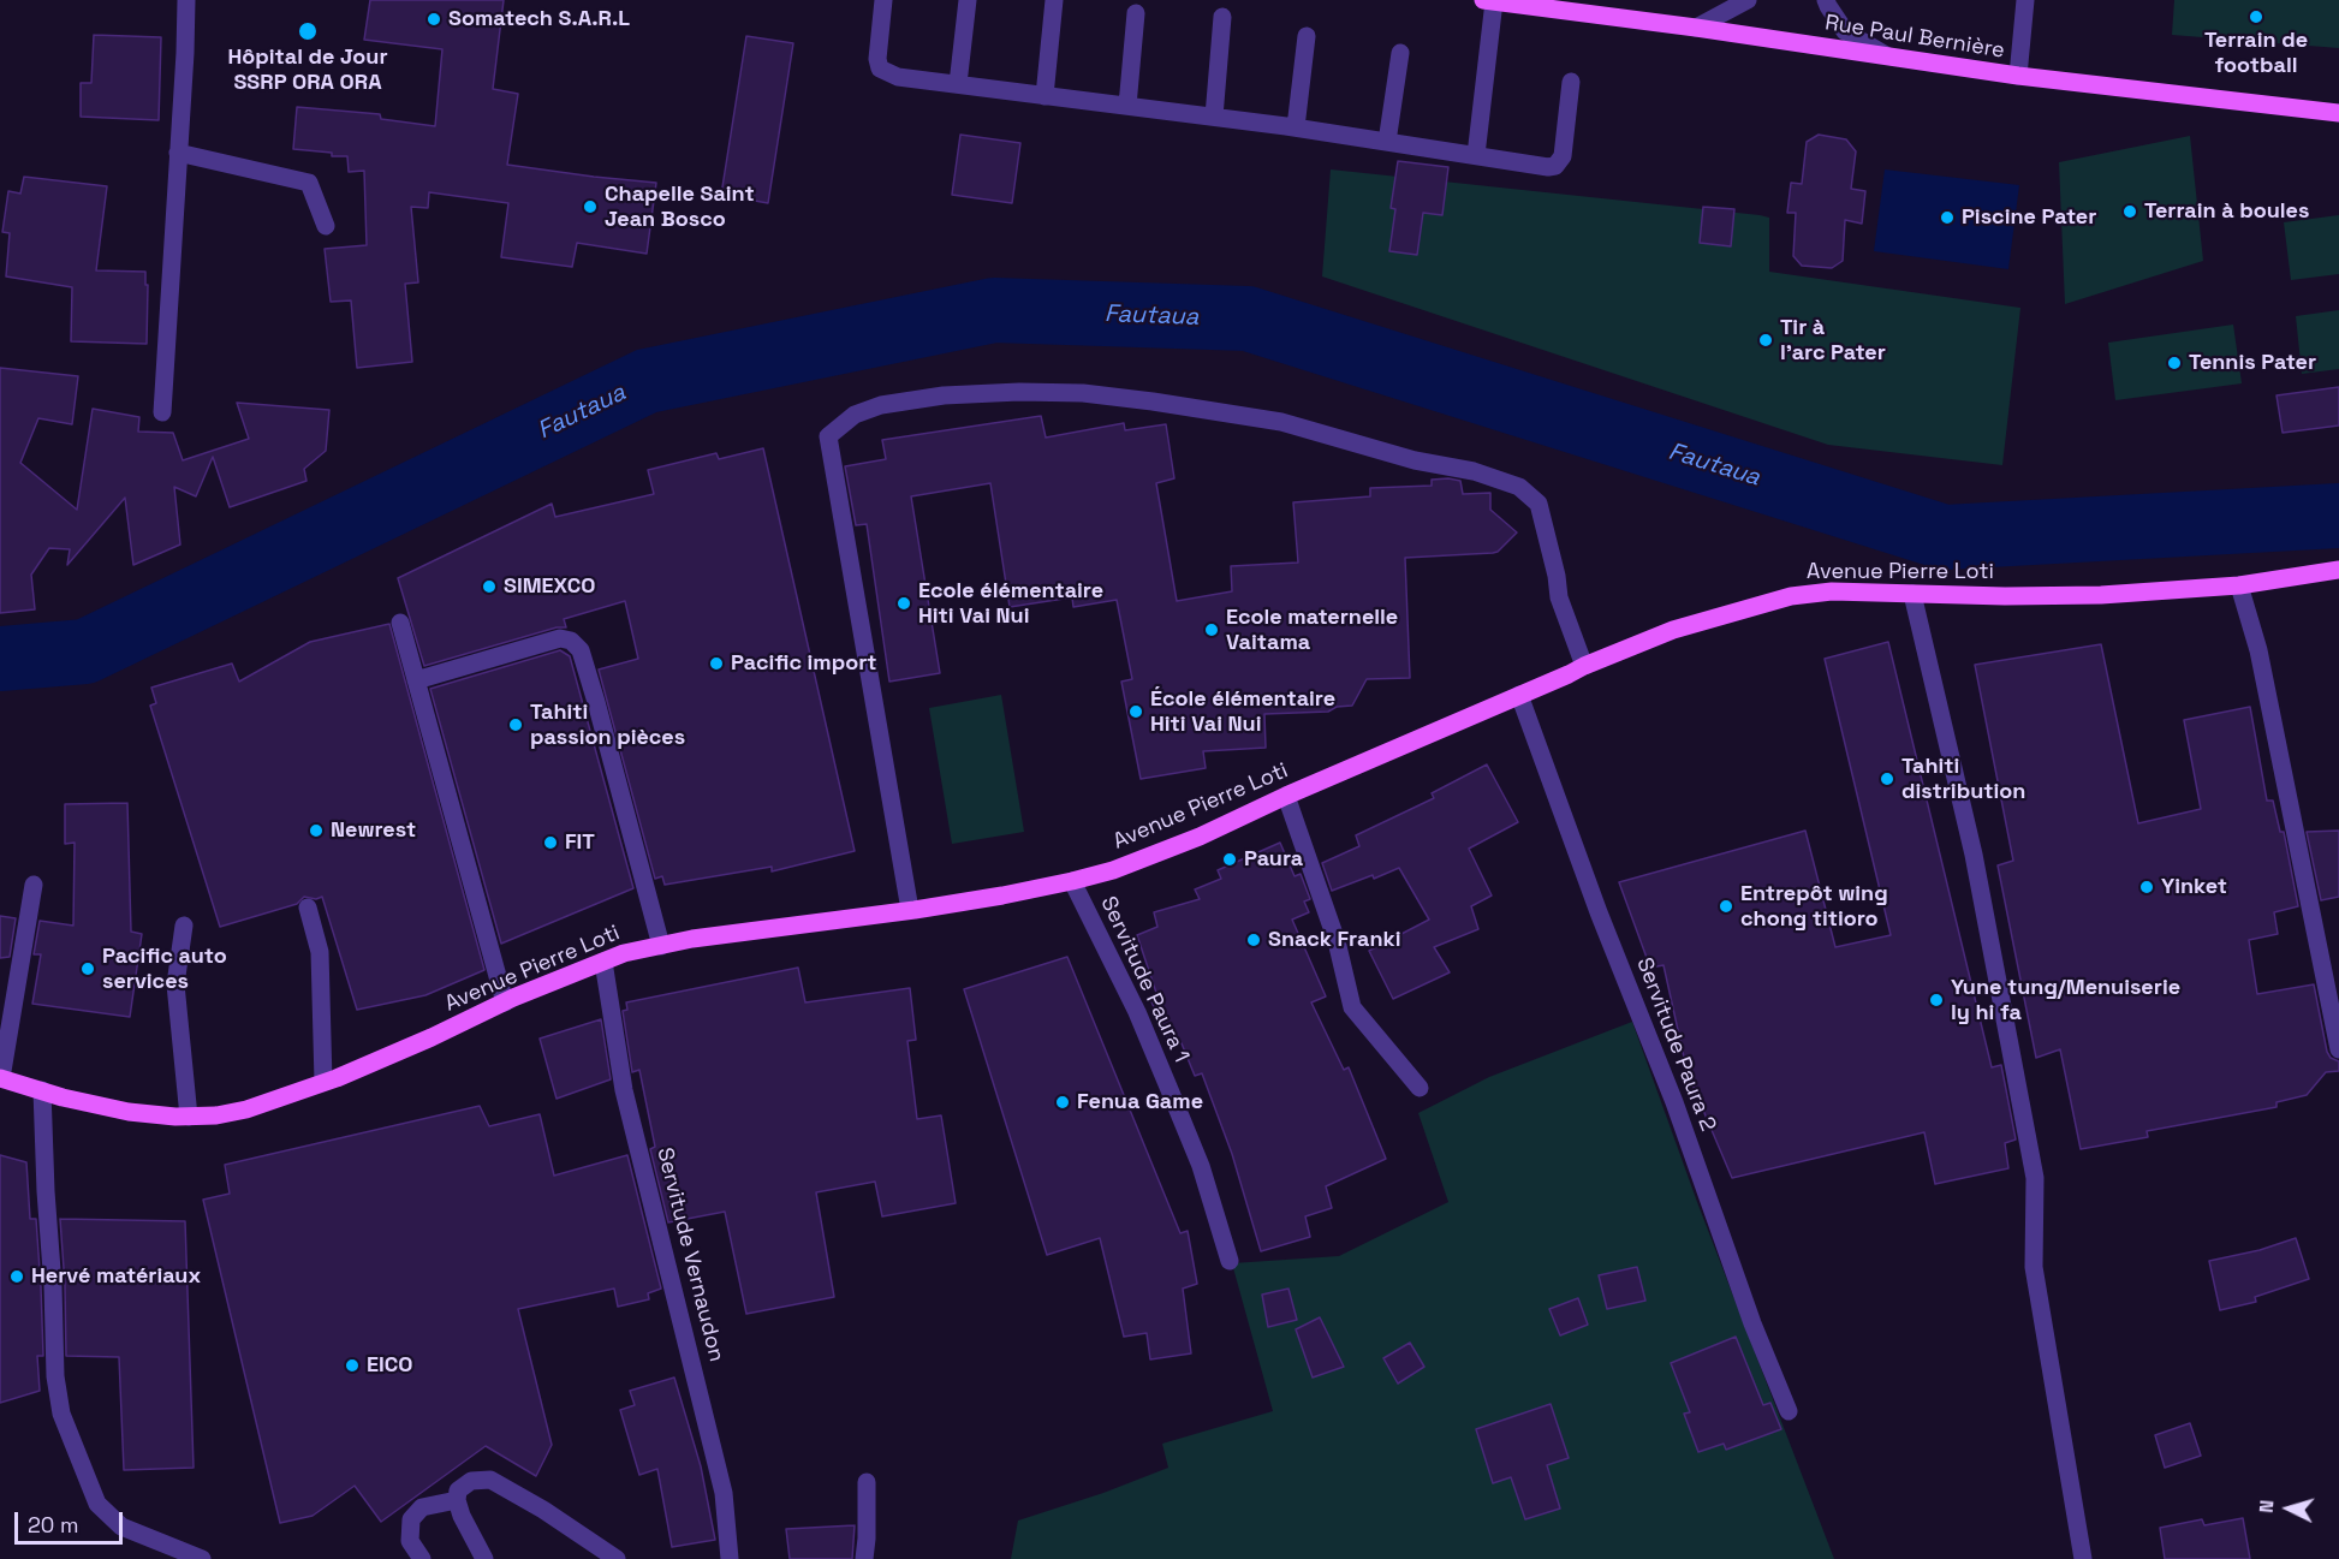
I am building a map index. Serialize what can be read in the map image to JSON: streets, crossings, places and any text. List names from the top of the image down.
{
  "streets": {
    "main road": ["Rue Paul Bernière", "Avenue Pierre Loti"],
    "street": ["Servitude Paura 1", "Servitude Paura 2", "Servitude Vernaudon"]
  },
  "crossings": [
    ["Avenue Pierre Loti", "Servitude Paura 1"],
    ["Avenue Pierre Loti", "Servitude Paura 2"],
    ["Avenue Pierre Loti", "Servitude Vernaudon"]
  ],
  "water": ["Fautaua"],
  "places": [
    "Terrain de football",
    "Somatech S.A.R.L",
    "Hôpital de Jour SSRP ORA ORA",
    "Chapelle Saint Jean Bosco",
    "Terrain à boules",
    "Piscine Pater",
    "Tir à l'arc Pater",
    "Tennis Pater",
    "SIMEXCO",
    "Ecole élémentaire Hiti Vai Nui",
    "Ecole maternelle Vaitama",
    "Pacific import",
    "École élémentaire Hiti Vai Nui",
    "Tahiti passion pièces",
    "Tahiti distribution",
    "Newrest",
    "FIT",
    "Paura",
    "Yinket",
    "Entrepôt wing chong titioro",
    "Snack Franki",
    "Pacific auto services",
    "Yune tung/Menuiserie ly hi fa",
    "Fenua Game",
    "Hervé matériaux",
    "EICO"
  ],
  "scale_bar": "20 m",
  "north": "left"
}
